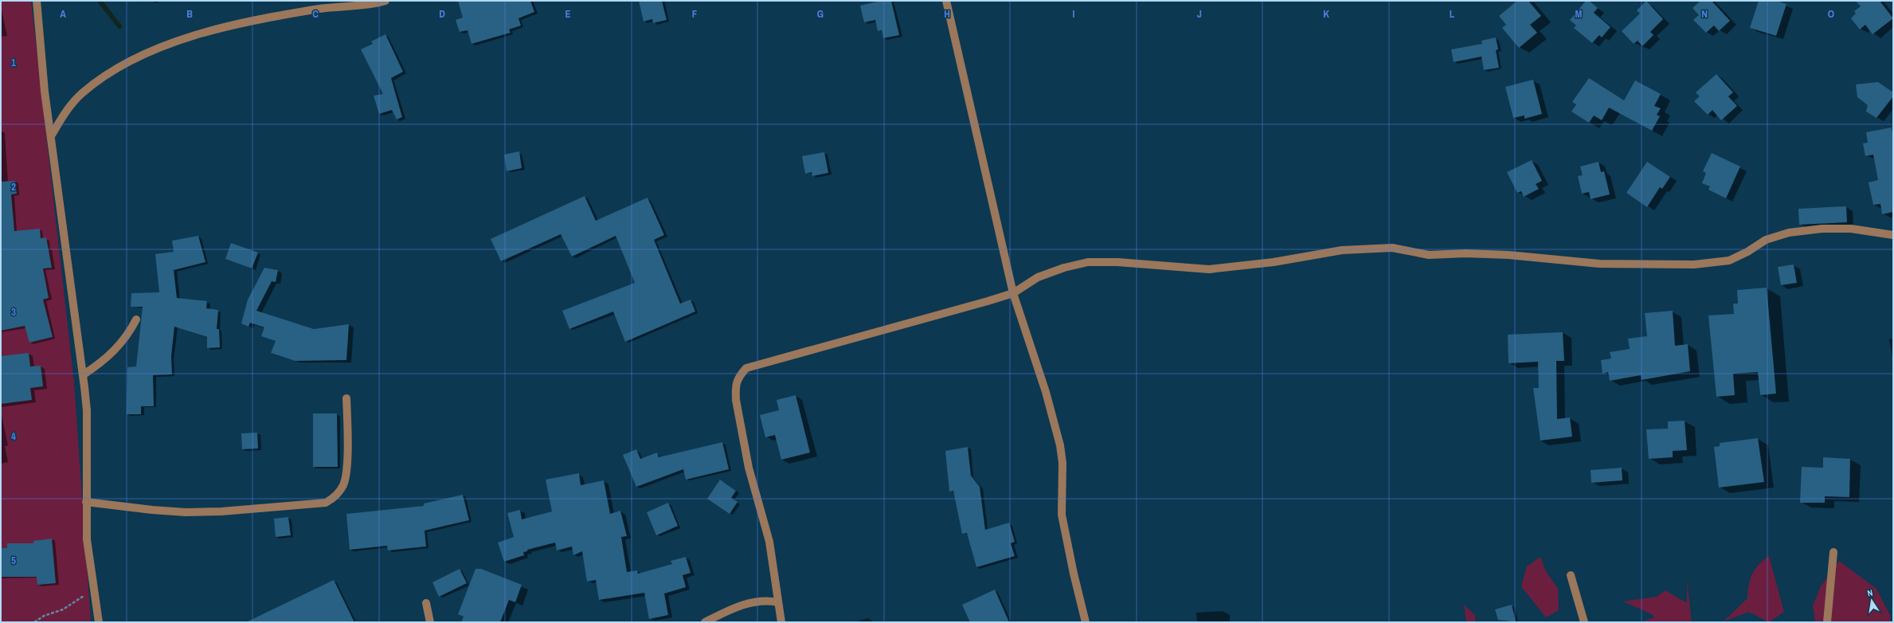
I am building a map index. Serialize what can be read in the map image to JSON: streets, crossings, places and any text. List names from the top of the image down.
{
  "north": "top",
  "grid": {
    "columns": [
      "A",
      "B",
      "C",
      "D",
      "E",
      "F",
      "G",
      "H",
      "I",
      "J",
      "K",
      "L",
      "M",
      "N",
      "O"
    ],
    "rows": [
      "1",
      "2",
      "3",
      "4",
      "5"
    ]
  }
}
